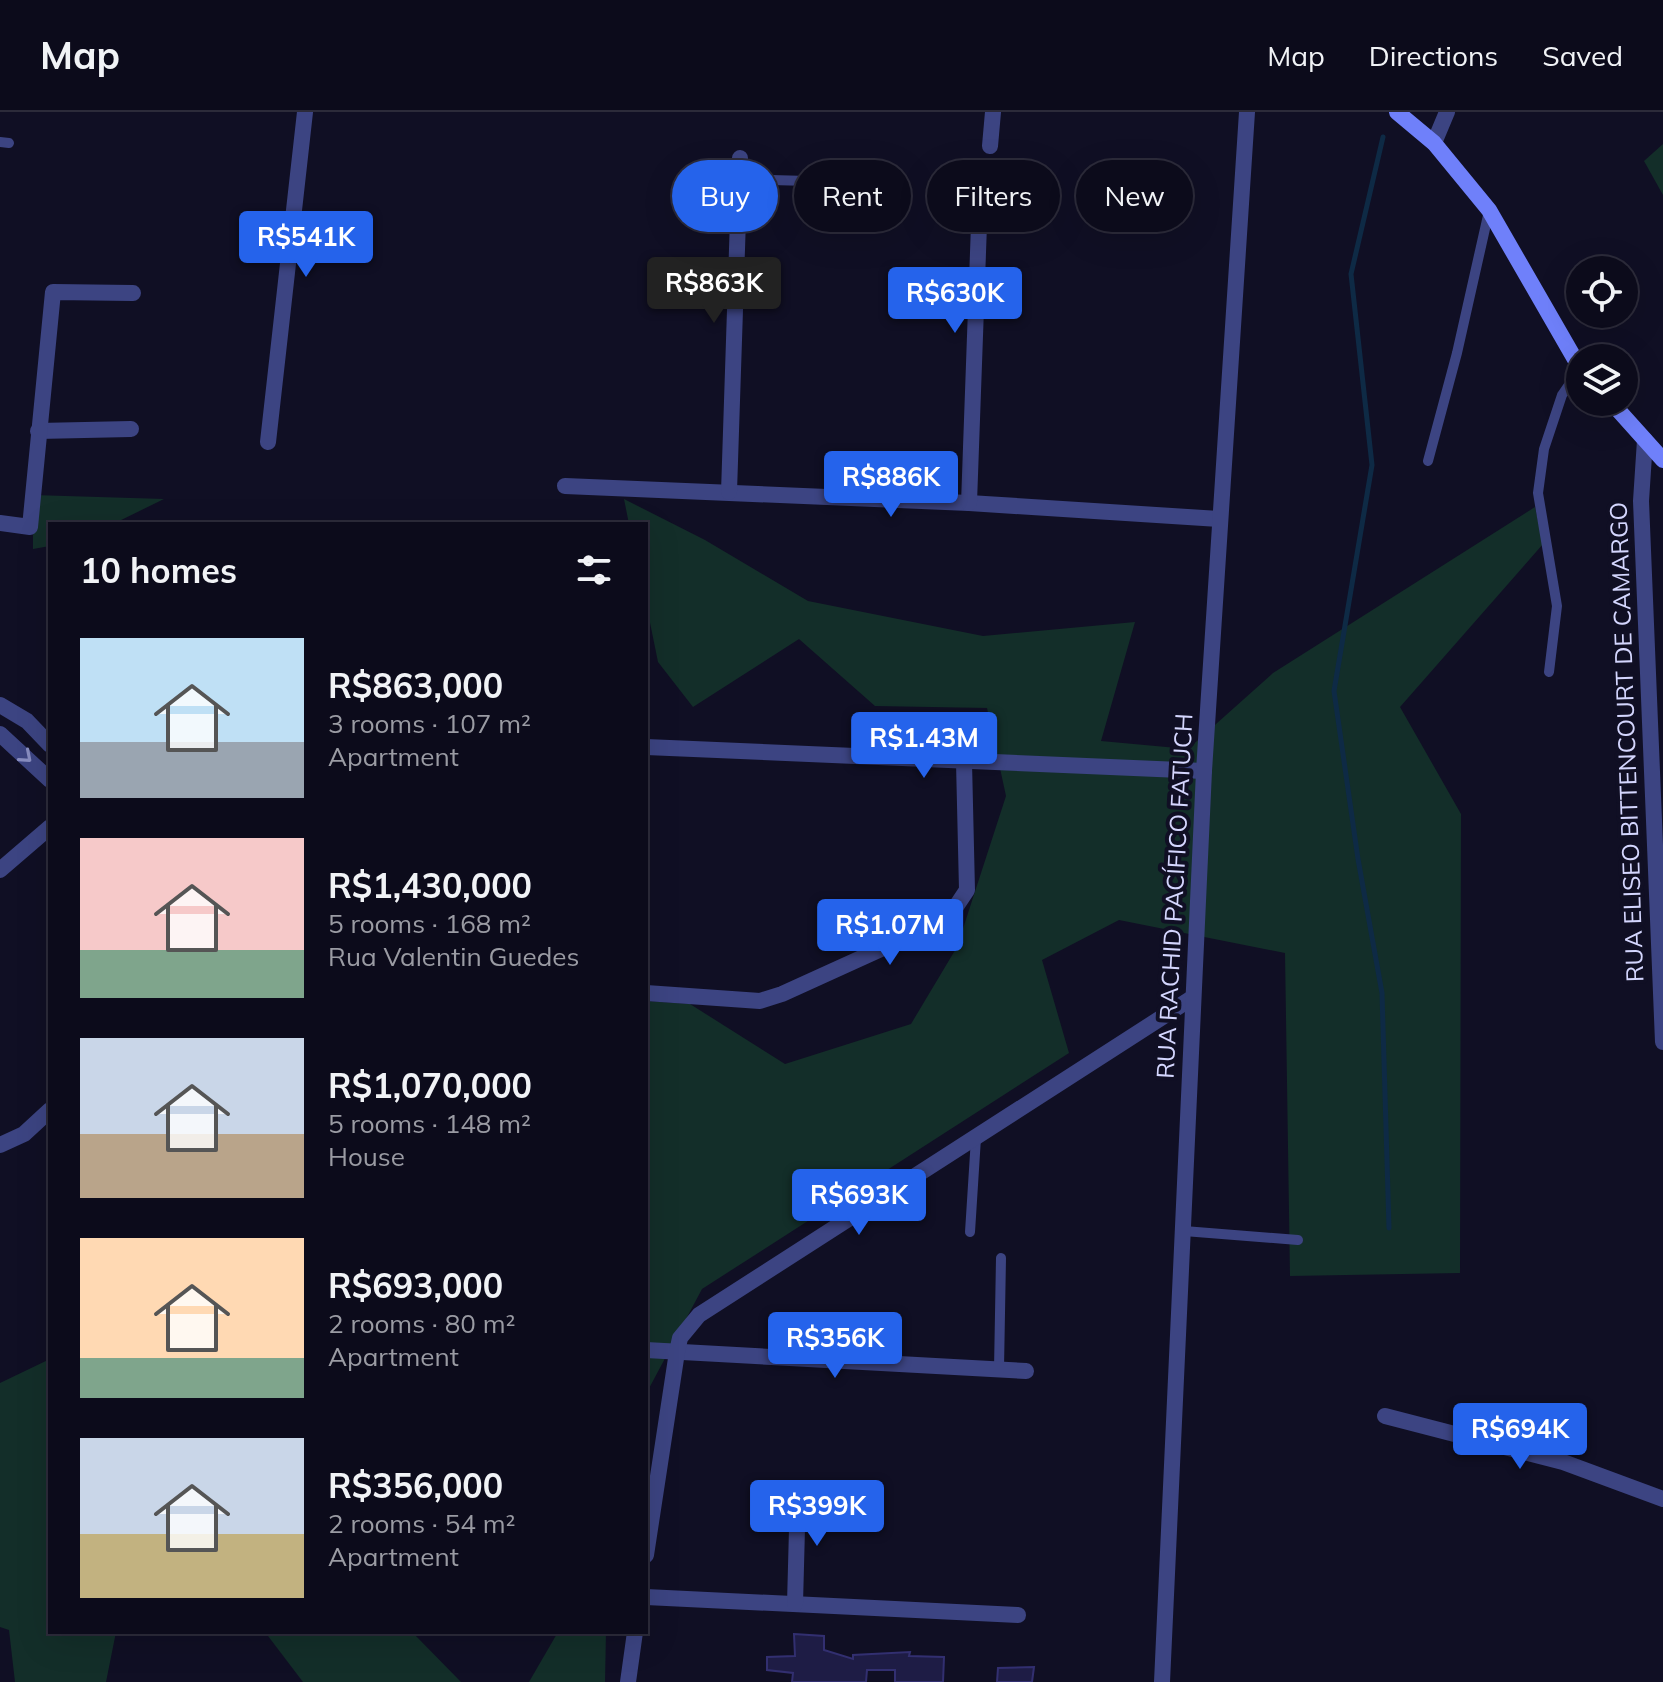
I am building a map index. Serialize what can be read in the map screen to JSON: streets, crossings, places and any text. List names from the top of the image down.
{
  "streets": {
    "street": ["RUA ELISEO BITTENCOURT DE CAMARGO", "RUA RACHID PACÍFICO FATUCH"]
  },
  "page": {
    "header": "Map",
    "nav": ["Map", "Directions", "Saved"],
    "chip": [
      "Buy",
      "Rent",
      "Filters",
      "New"
    ],
    "price": [
      "R$541K",
      "R$863K",
      "R$630K",
      "R$886K",
      "R$1.43M",
      "R$1.07M",
      "R$693K",
      "R$356K",
      "R$694K",
      "R$399K"
    ],
    "heading": "10 homes",
    "list": [
      {
        "name": "R$863,000",
        "note": "3 rooms · 107 m² · Apartment"
      },
      {
        "name": "R$1,430,000",
        "note": "5 rooms · 168 m² · Rua Valentin Guedes"
      },
      {
        "name": "R$1,070,000",
        "note": "5 rooms · 148 m² · House"
      },
      {
        "name": "R$693,000",
        "note": "2 rooms · 80 m² · Apartment"
      },
      {
        "name": "R$356,000",
        "note": "2 rooms · 54 m² · Apartment"
      }
    ]
  }
}
